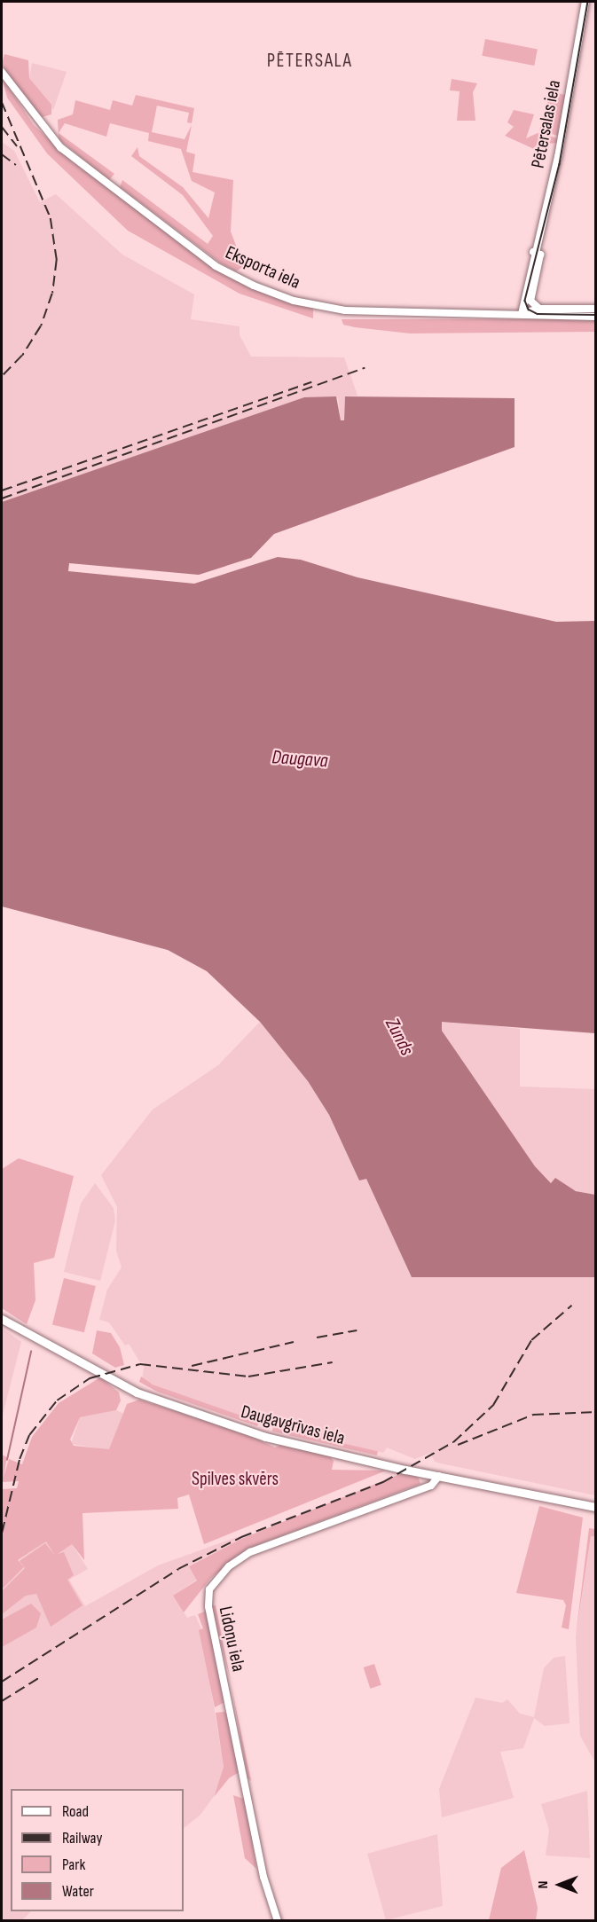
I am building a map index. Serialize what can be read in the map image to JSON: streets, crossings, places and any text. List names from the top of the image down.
{
  "streets": {
    "main road": ["Daugavgrīvas iela"],
    "street": ["Pētersalas iela", "Eksporta iela", "Lidoņu iela"]
  },
  "crossings": [
    ["Pētersalas iela", "Eksporta iela"],
    ["Daugavgrīvas iela", "Lidoņu iela"]
  ],
  "districts": ["PĒTERSALA"],
  "water": ["Daugava", "Zunds"],
  "parks": ["Spilves skvērs"],
  "legend": [
    "Road",
    "Railway",
    "Park",
    "Water"
  ],
  "north": "left"
}
